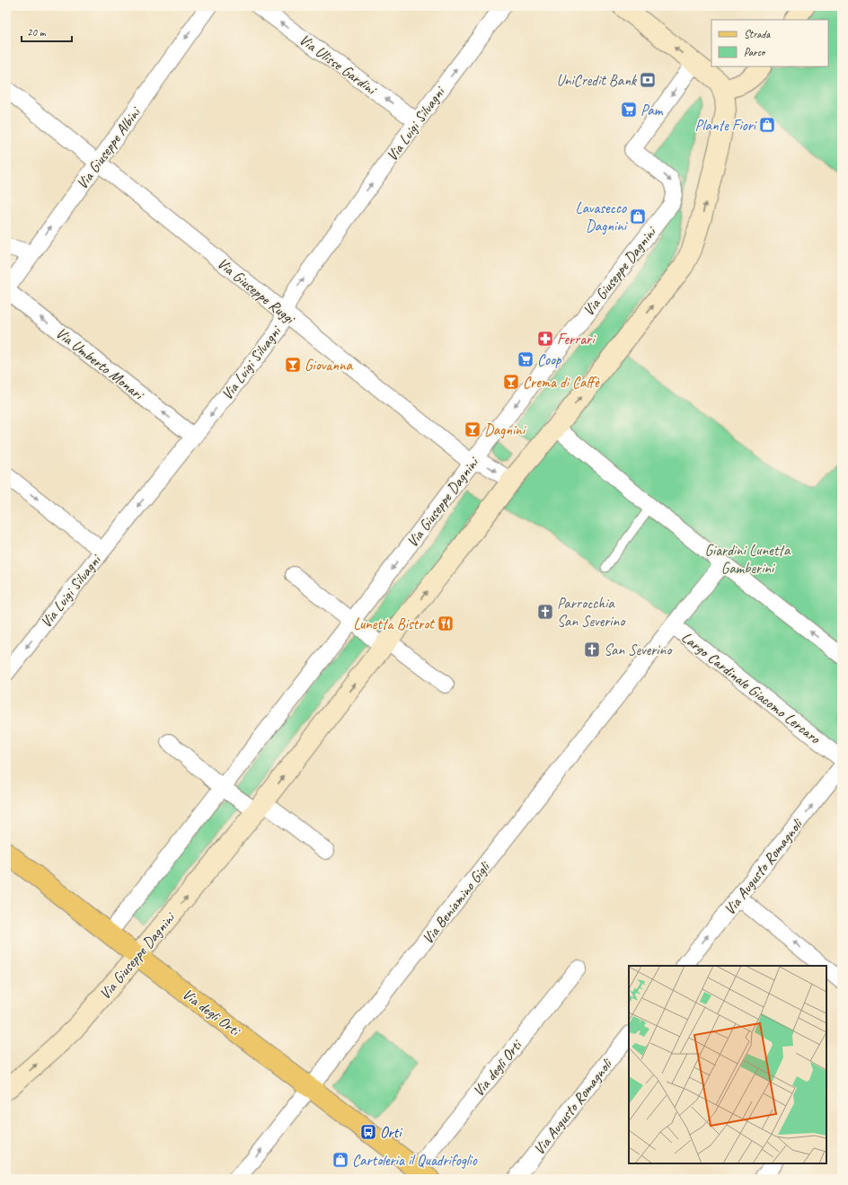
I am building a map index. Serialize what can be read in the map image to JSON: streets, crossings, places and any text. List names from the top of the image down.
{
  "streets": {
    "main road": ["Via degli Orti"],
    "street": [
      "Via Ulisse Gardini",
      "Via Luigi Silvagni",
      "Via Giuseppe Albini",
      "Via Giuseppe Dagnini",
      "Via Giuseppe Ruggi",
      "Via Umberto Monari",
      "Largo Cardinale Giacomo Lercaro",
      "Via Augusto Romagnoli",
      "Via Beniamino Gigli"
    ]
  },
  "crossings": [
    ["Via Ulisse Gardini", "Via Luigi Silvagni"],
    ["Via Luigi Silvagni", "Via Giuseppe Ruggi"],
    ["Via Luigi Silvagni", "Via Umberto Monari"],
    ["Via Giuseppe Albini", "Via Giuseppe Ruggi"],
    ["Via Giuseppe Albini", "Via Umberto Monari"],
    ["Via Giuseppe Dagnini", "Via Giuseppe Ruggi"],
    ["Via Giuseppe Dagnini", "Via degli Orti"],
    ["Largo Cardinale Giacomo Lercaro", "Via Beniamino Gigli"],
    ["Via Beniamino Gigli", "Via degli Orti"]
  ],
  "one_way": ["Via Ulisse Gardini", "Via Umberto Monari", "Via Augusto Romagnoli"],
  "parks": ["Giardini Lunetta Gamberini"],
  "places": {
    "bank": ["UniCredit Bank"],
    "supermarket": ["Pam", "Coop"],
    "shop": ["Plante Fiori", "Lavasecco Dagnini", "Cartoleria il Quadrifoglio"],
    "pharmacy": ["Ferrari"],
    "bar": ["Giovanna", "Crema di Caffè", "Dagnini"],
    "church": ["Parrocchia San Severino", "San Severino"],
    "restaurant": ["Lunetta Bistrot"],
    "bus stop": ["Orti"]
  },
  "legend": ["Strada", "Parco"],
  "scale_bar": "20 m"
}
